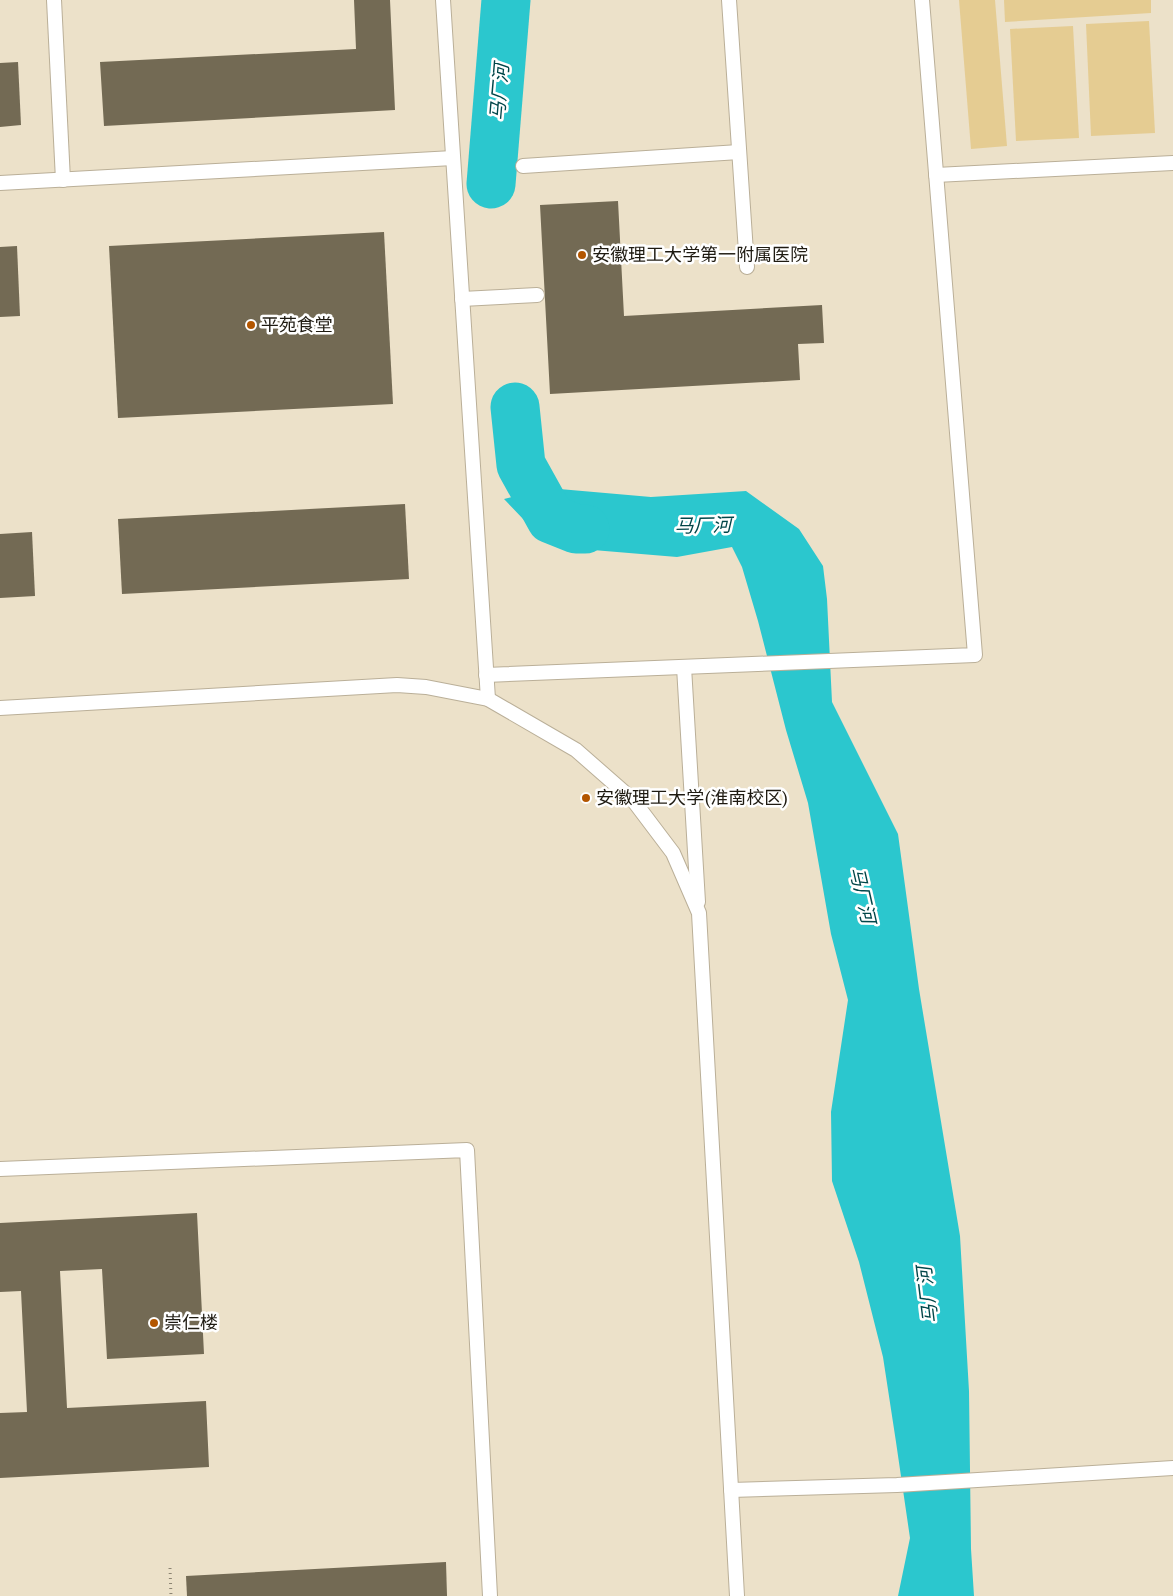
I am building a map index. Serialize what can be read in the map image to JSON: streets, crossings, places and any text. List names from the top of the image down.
{
  "water": ["马厂河"],
  "places": [
    "安徽理工大学第一附属医院",
    "平苑食堂",
    "安徽理工大学(淮南校区)",
    "崇仁楼"
  ]
}
